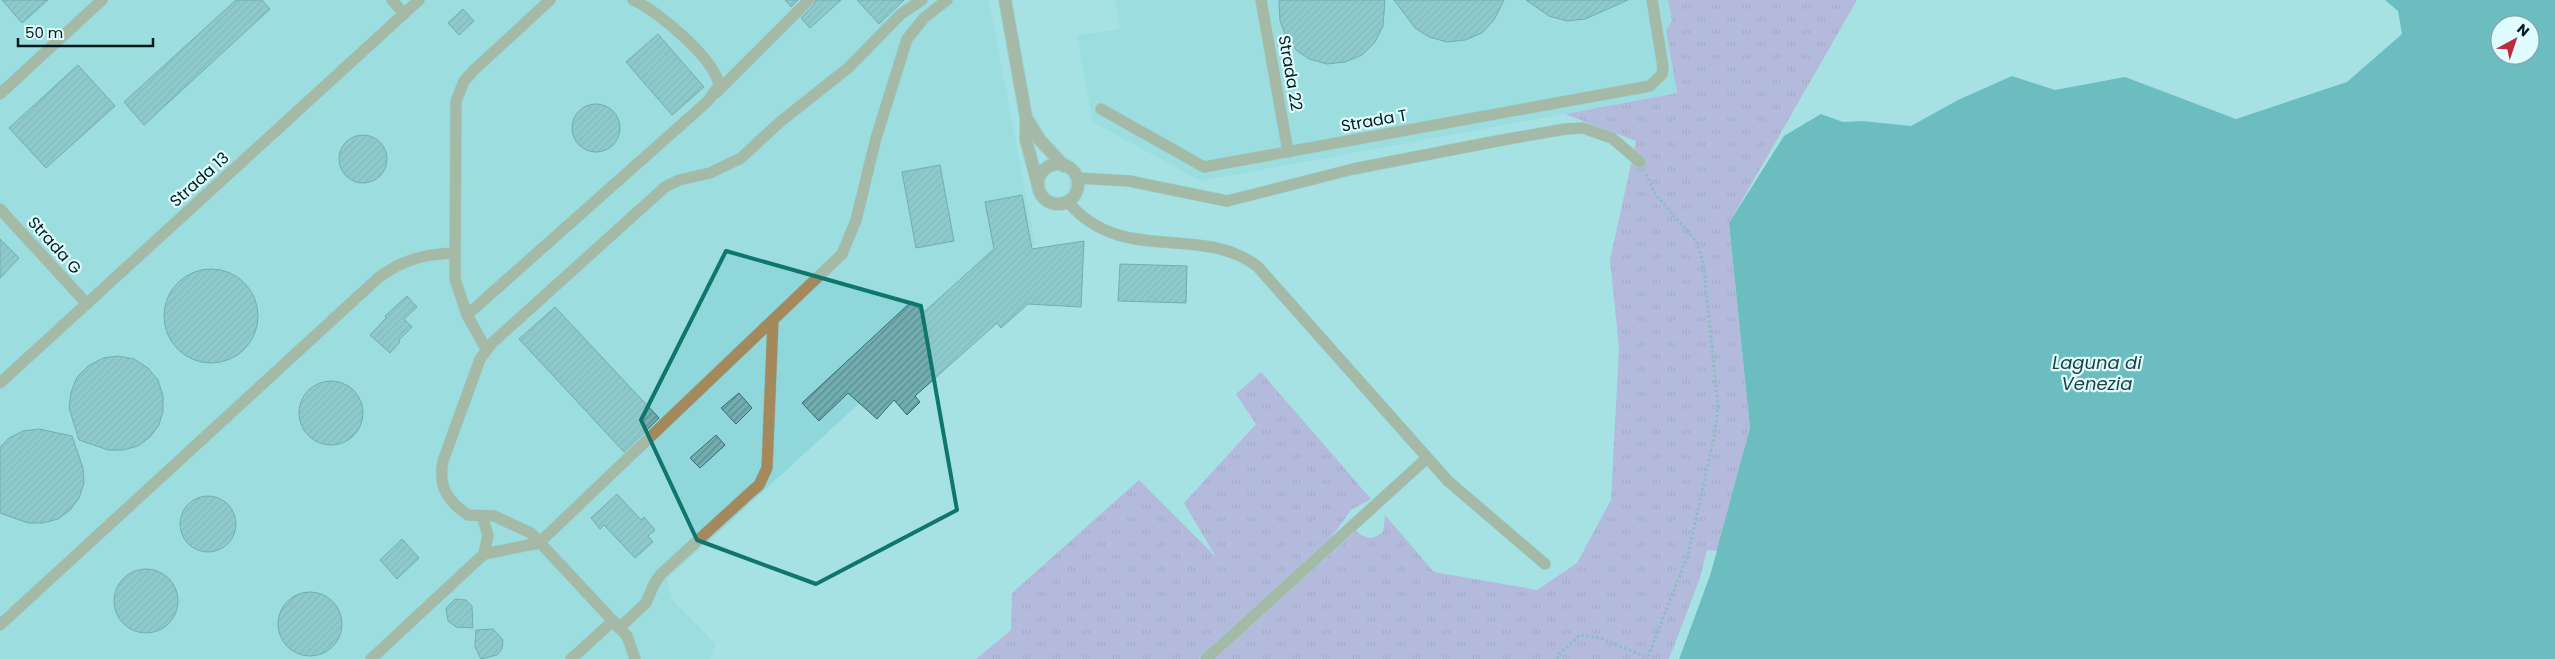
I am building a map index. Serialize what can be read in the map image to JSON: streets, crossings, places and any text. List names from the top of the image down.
{
  "streets": {
    "lane": [
      "Strada 22",
      "Strada T",
      "Strada 13",
      "Strada G"
    ]
  },
  "crossings": [
    ["Strada 22", "Strada T"],
    ["Strada 13", "Strada G"]
  ],
  "water": ["Laguna di Venezia"],
  "scale_bar": "50 m",
  "north": "top right"
}
